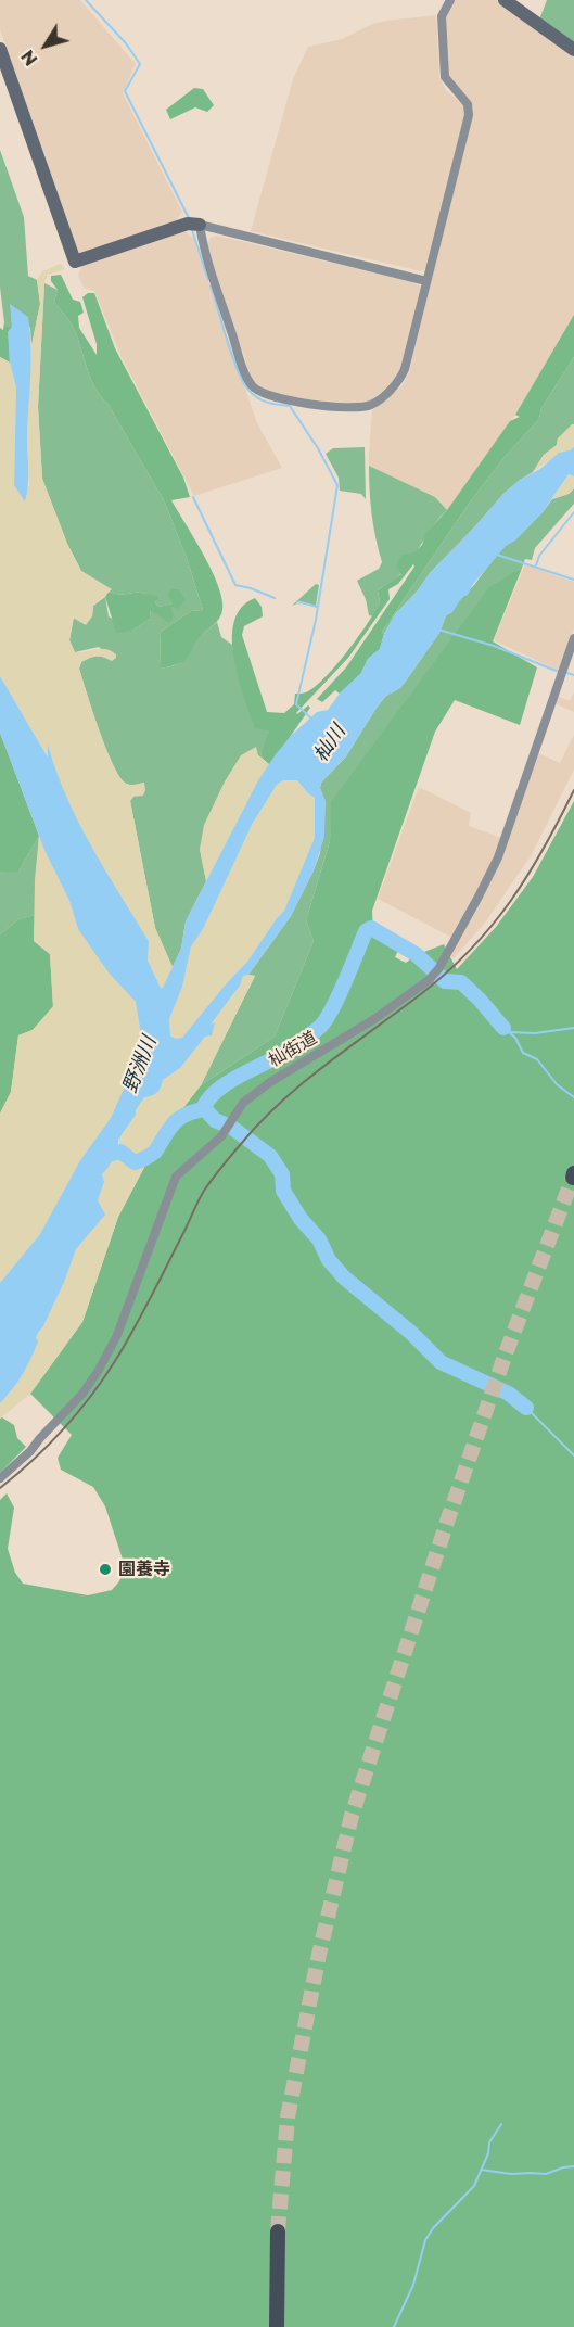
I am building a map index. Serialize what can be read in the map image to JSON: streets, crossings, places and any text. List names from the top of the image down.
{
  "streets": {
    "street": ["杣街道"]
  },
  "water": ["杣川", "野洲川"],
  "places": ["園養寺"],
  "north": "bottom left"
}
